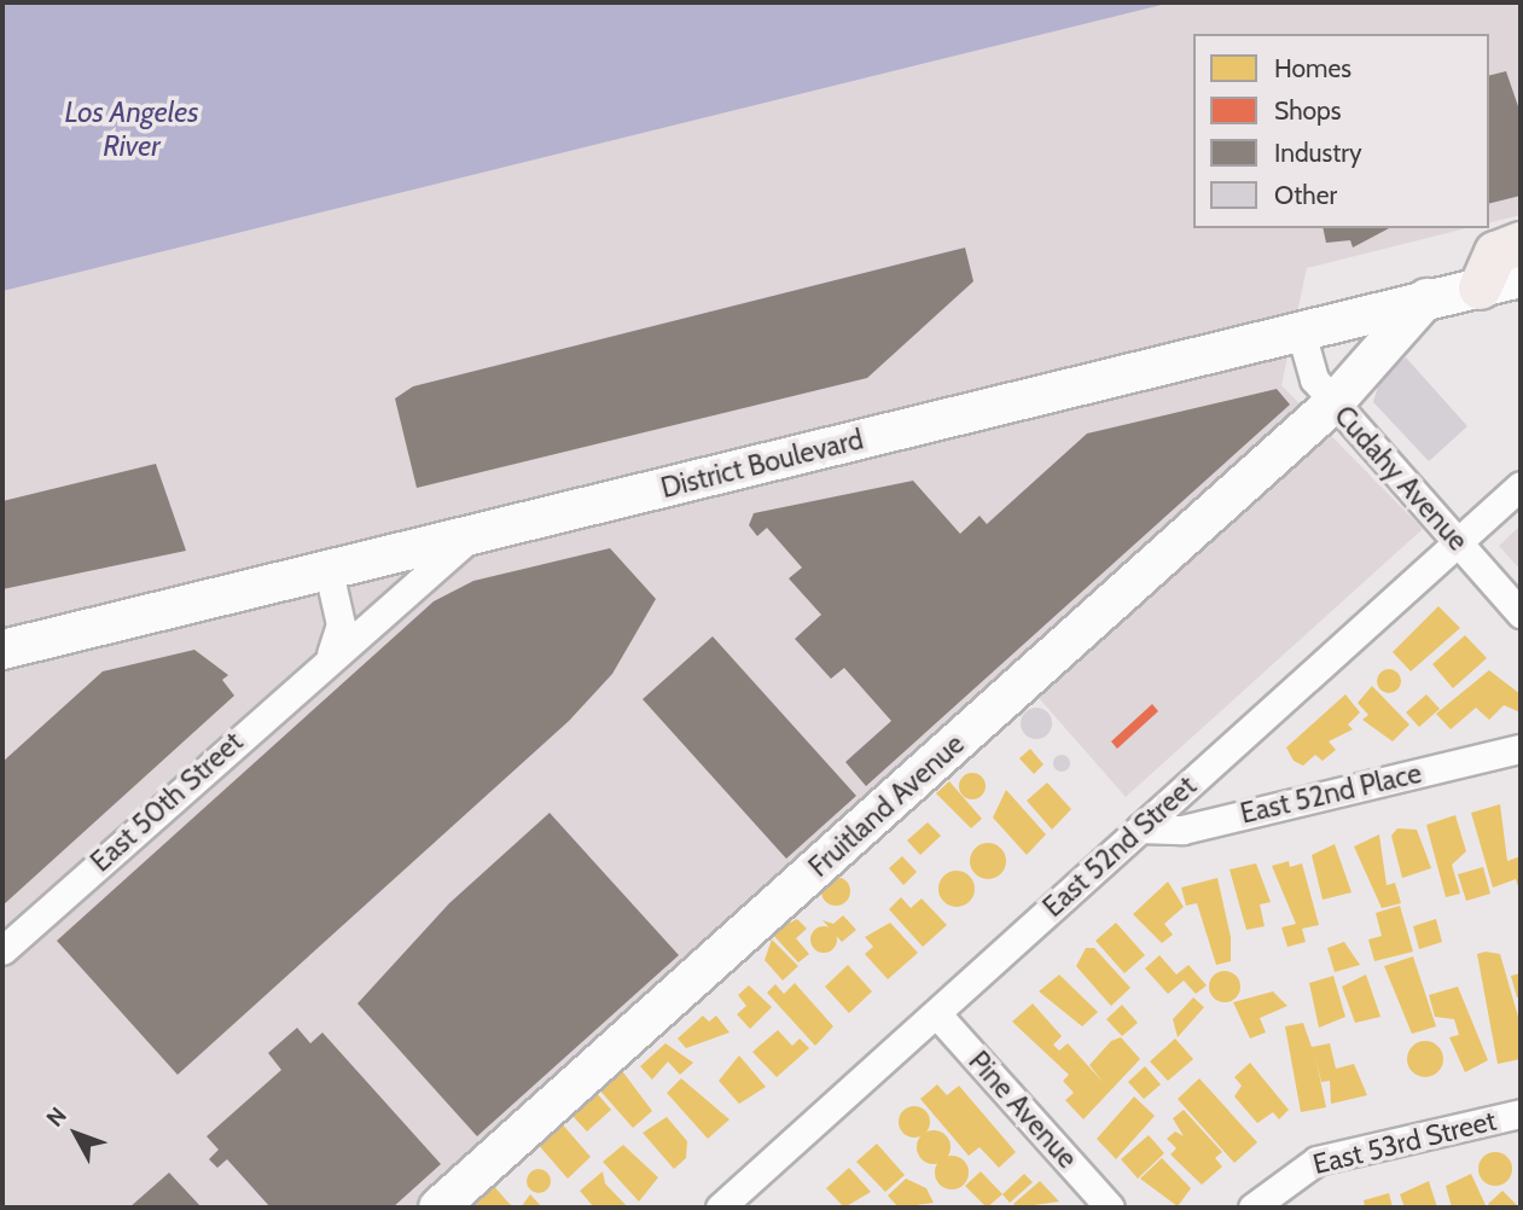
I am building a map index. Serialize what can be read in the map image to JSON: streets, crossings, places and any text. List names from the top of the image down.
{
  "streets": {
    "main road": ["District Boulevard", "Fruitland Avenue"],
    "street": [
      "Cudahy Avenue",
      "East 52nd Place",
      "East 50th Street",
      "East 52nd Street",
      "Pine Avenue",
      "East 53rd Street"
    ]
  },
  "crossings": [
    ["District Boulevard", "Cudahy Avenue"],
    ["District Boulevard", "East 50th Street"],
    ["District Boulevard", "Fruitland Avenue"],
    ["Cudahy Avenue", "Fruitland Avenue"],
    ["Cudahy Avenue", "East 52nd Street"],
    ["East 52nd Place", "East 52nd Street"],
    ["East 52nd Street", "Pine Avenue"]
  ],
  "water": ["Los Angeles River"],
  "legend": [
    "Homes",
    "Shops",
    "Industry",
    "Other"
  ],
  "north": "top left"
}
